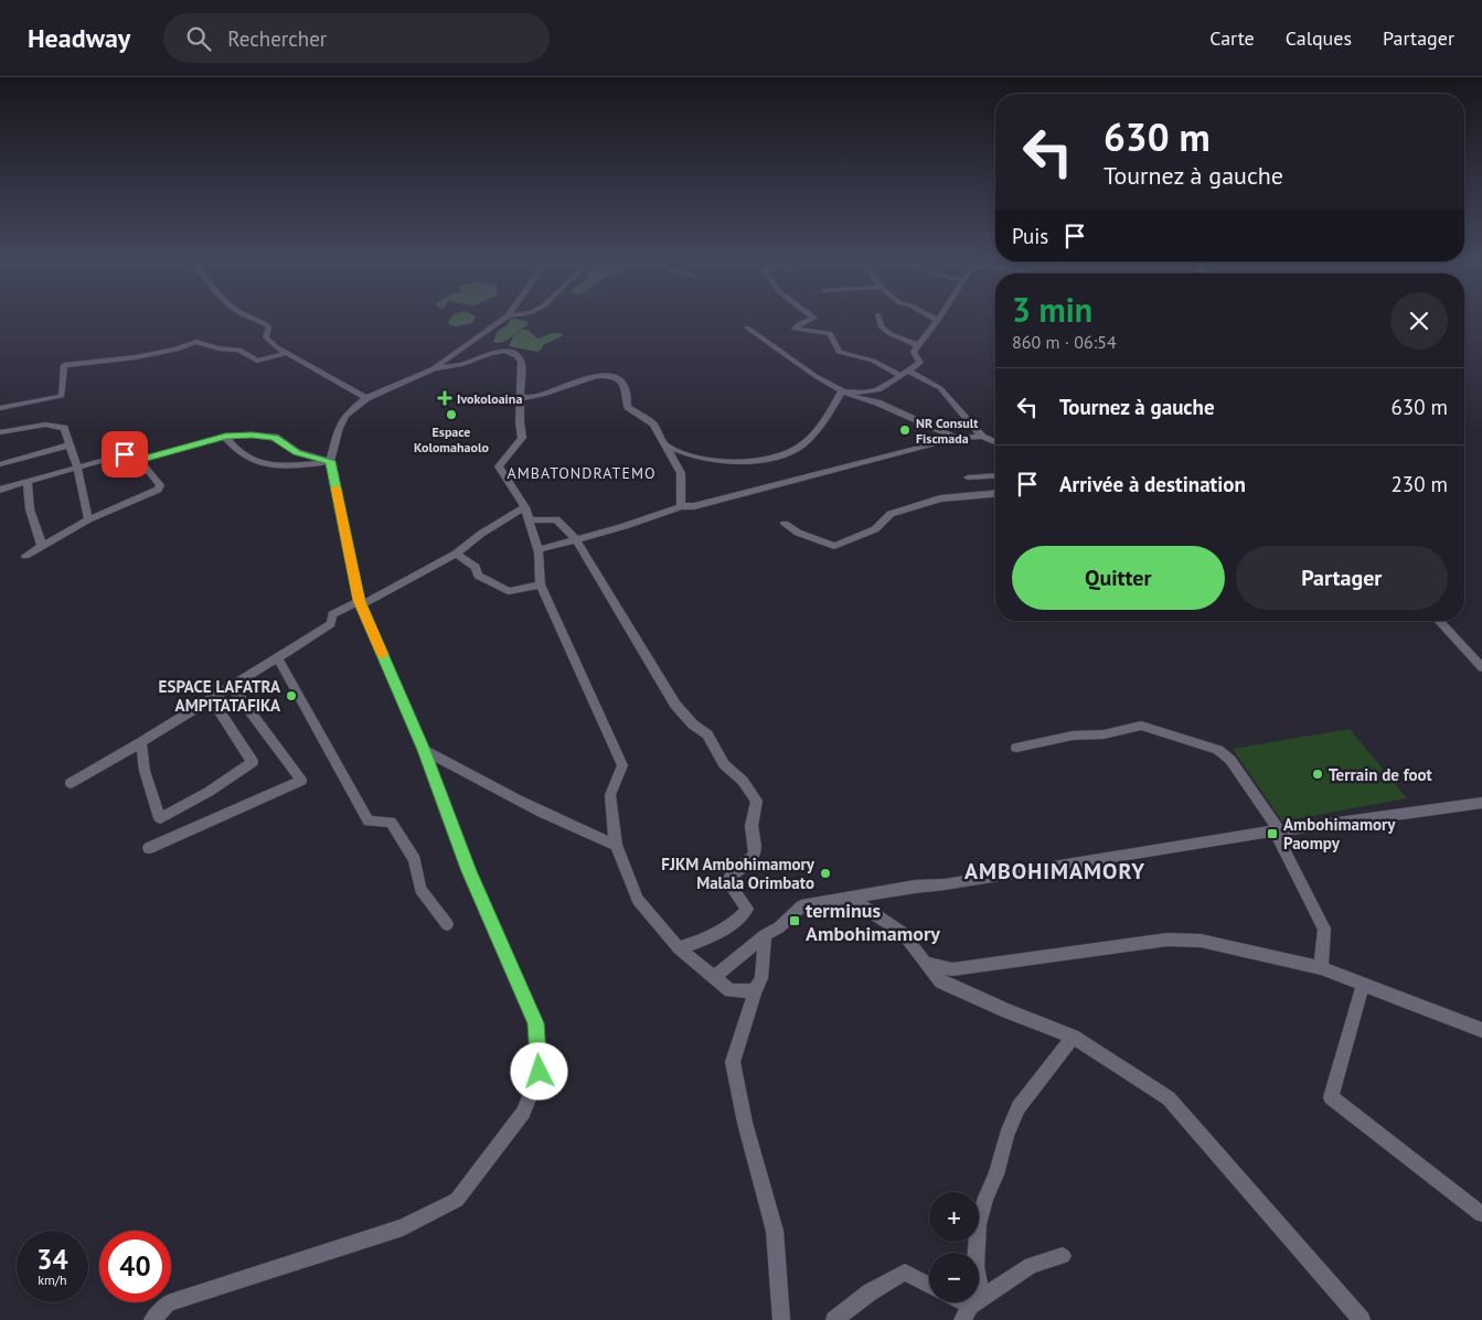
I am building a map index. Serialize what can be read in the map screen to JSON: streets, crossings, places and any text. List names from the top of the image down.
{
  "districts": ["AMBATONDRATEMO", "AMBOHIMAMORY"],
  "places": {
    "health": ["Ivokoloaina"],
    "other": [
      "Espace Kolomahaolo",
      "NR Consult Fiscmada",
      "ESPACE LAFATRA AMPITATAFIKA",
      "Terrain de foot",
      "FJKM Ambohimamory Malala Orimbato"
    ],
    "transit": ["Ambohimamory Paompy", "terminus Ambohimamory"]
  },
  "page": {
    "header": "Headway",
    "search": "Rechercher",
    "nav": ["Carte", "Calques", "Partager"],
    "turn": ["630 m", "Tournez à gauche"],
    "then": "Puis",
    "heading": ["3 min", "860 m · 06:54"],
    "list": [
      {
        "name": "Tournez à gauche",
        "value": "630 m"
      },
      {
        "name": "Arrivée à destination",
        "value": "230 m"
      }
    ],
    "buttons": ["Quitter", "Partager"],
    "map_buttons": ["+", "−"],
    "speed": "34 km/h",
    "limit": "40"
  }
}
